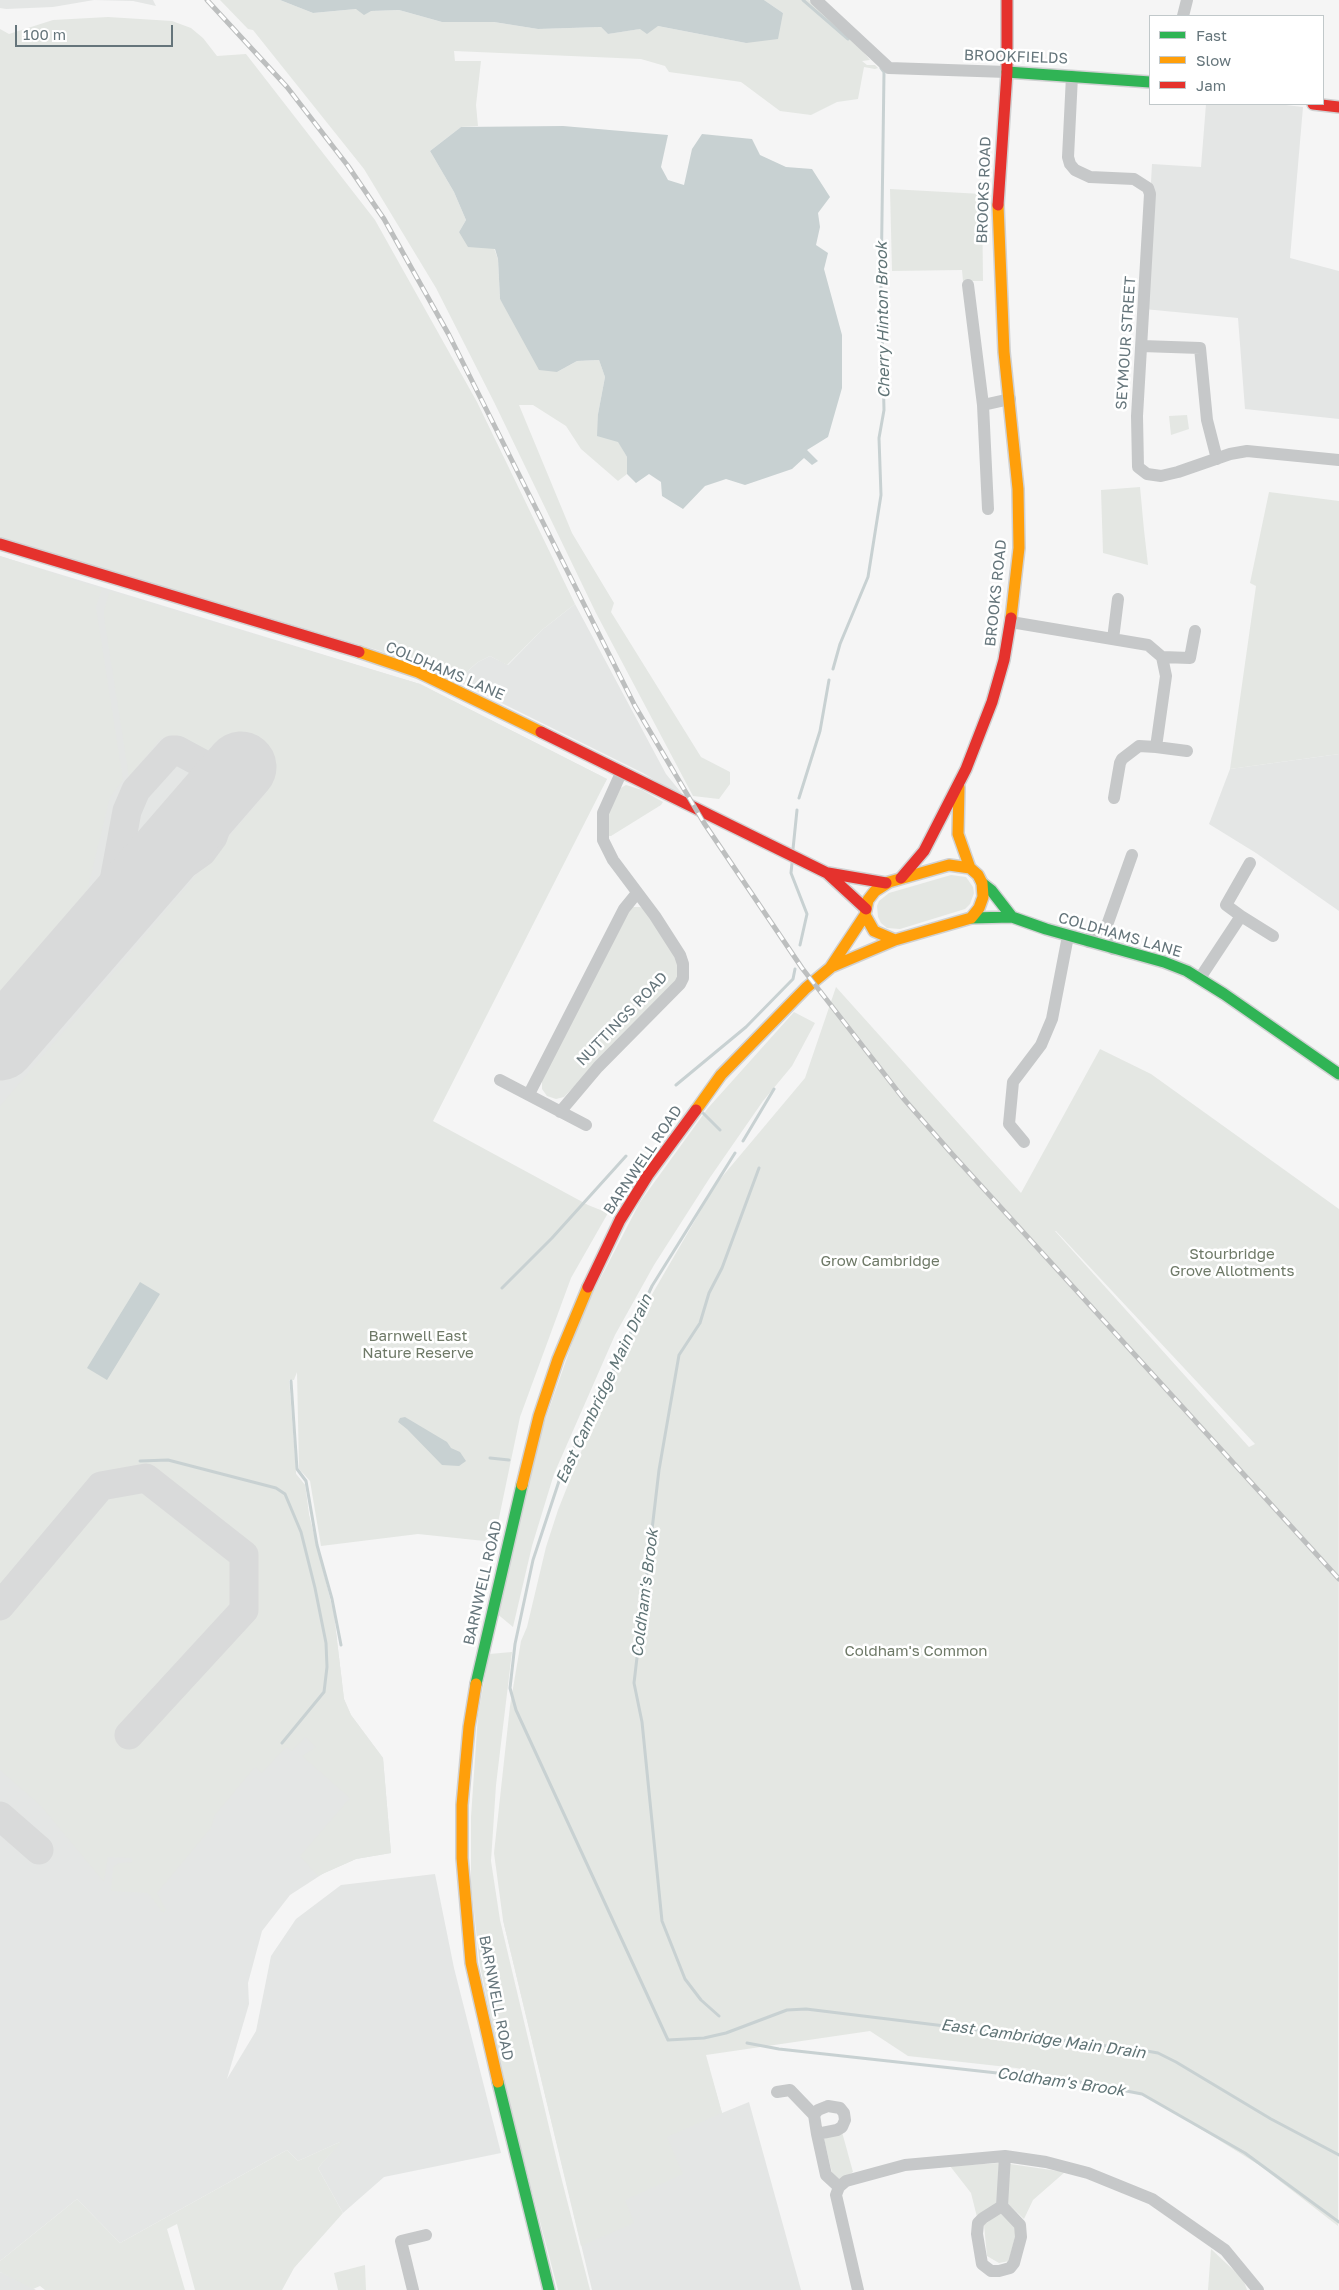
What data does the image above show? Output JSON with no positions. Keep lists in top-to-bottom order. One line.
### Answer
{"streets":{"main road":["BROOKFIELDS","BROOKS ROAD","COLDHAMS LANE","BARNWELL ROAD"],"street":["SEYMOUR STREET","NUTTINGS ROAD"]},"crossings":[["BROOKFIELDS","BROOKS ROAD"],["BROOKFIELDS","SEYMOUR STREET"],["COLDHAMS LANE","NUTTINGS ROAD"],["COLDHAMS LANE","BARNWELL ROAD"]],"water":["Cherry Hinton Brook","East Cambridge Main Drain","Coldham's Brook"],"parks":["Stourbridge Grove Allotments","Grow Cambridge","Barnwell East Nature Reserve","Coldham's Common"],"legend":["Fast","Slow","Jam"],"scale_bar":"100 m"}
